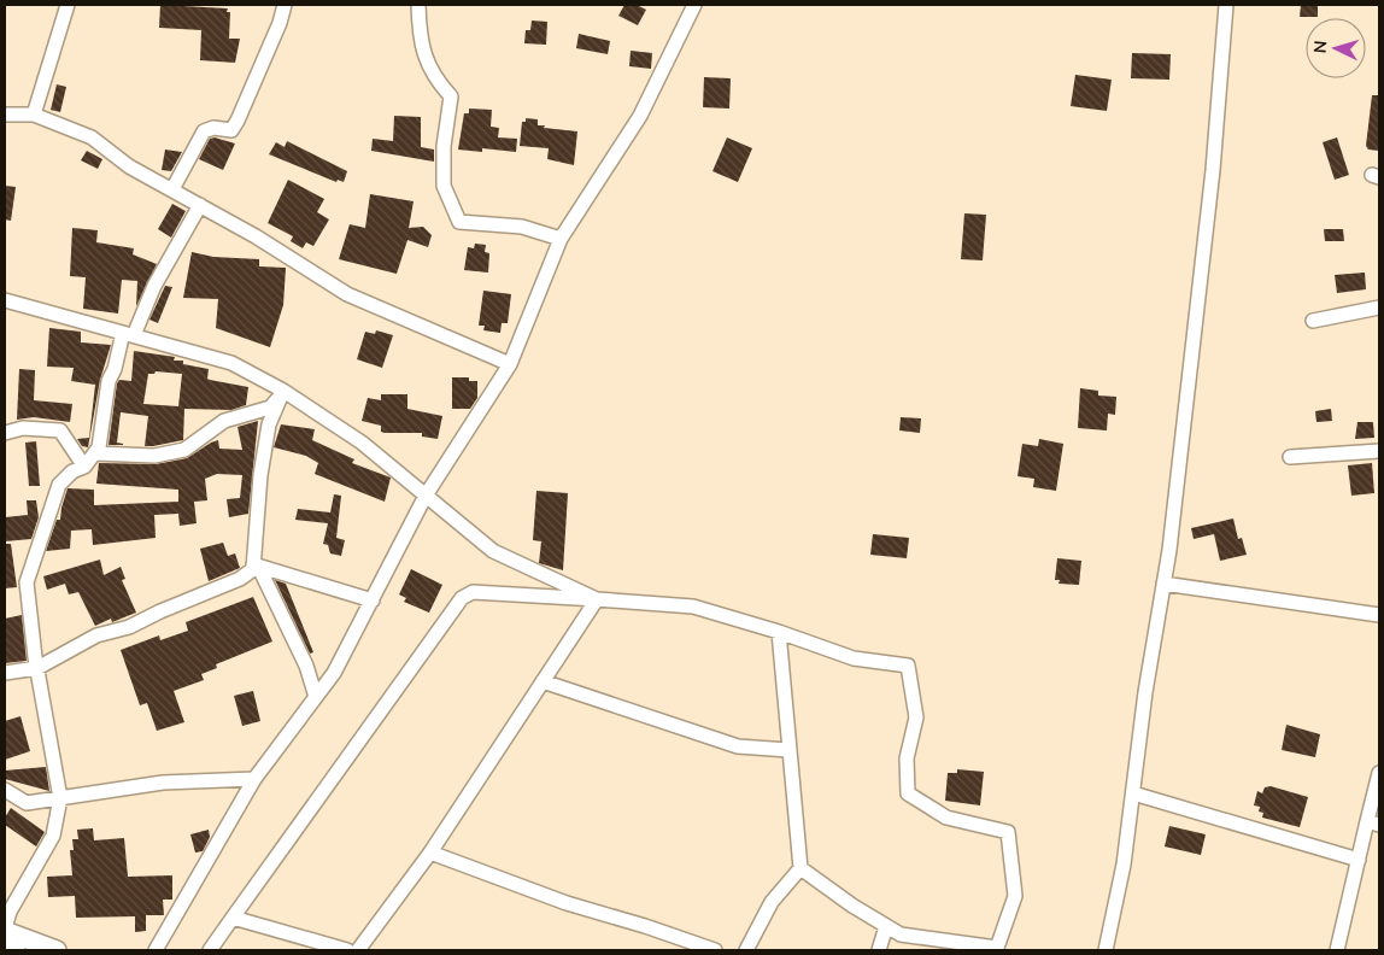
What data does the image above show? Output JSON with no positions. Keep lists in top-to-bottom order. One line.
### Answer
{"north":"left"}
